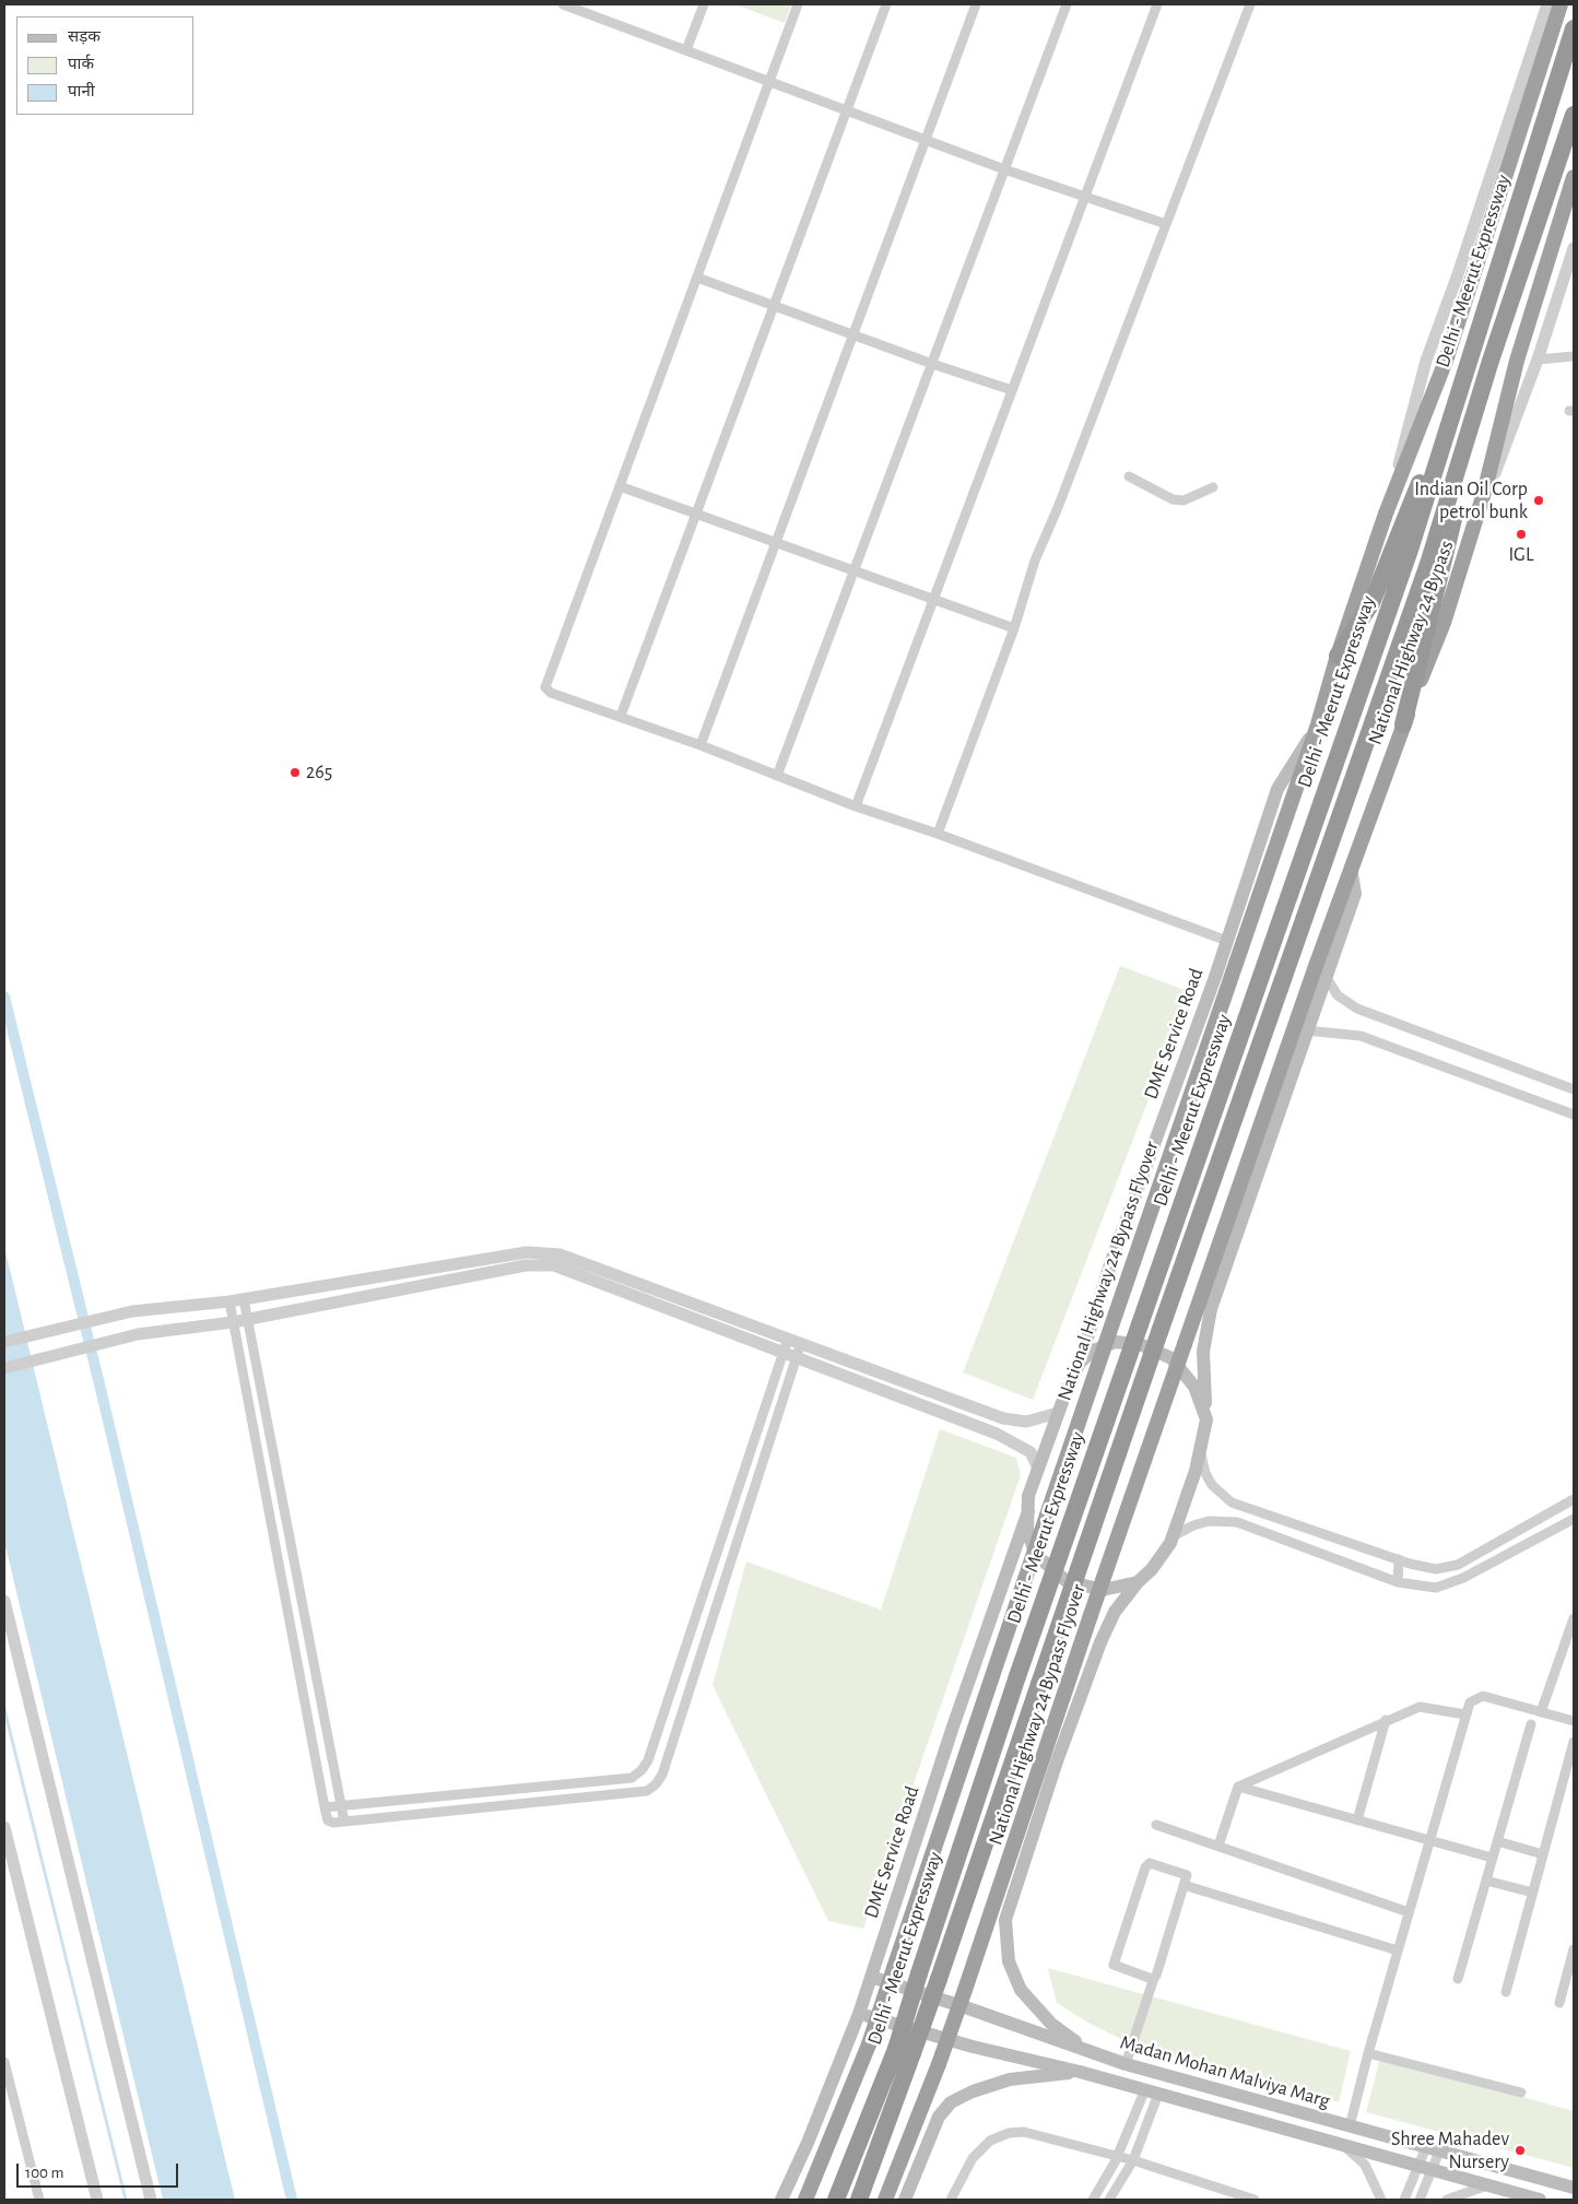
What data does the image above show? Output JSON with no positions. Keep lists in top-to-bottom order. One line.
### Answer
{"streets":{"highway":["Delhi - Meerut Expressway","National Highway 24 Bypass","National Highway 24 Bypass Flyover"],"main road":["DME Service Road","Madan Mohan Malviya Marg"]},"crossings":[["National Highway 24 Bypass","National Highway 24 Bypass Flyover"],["DME Service Road","National Highway 24 Bypass Flyover"],["DME Service Road","Madan Mohan Malviya Marg"]],"places":["Indian Oil Corp petrol bunk","IGL","265","Shree Mahadev Nursery"],"legend":["सड़क","पार्क","पानी"],"scale_bar":"100 m"}
